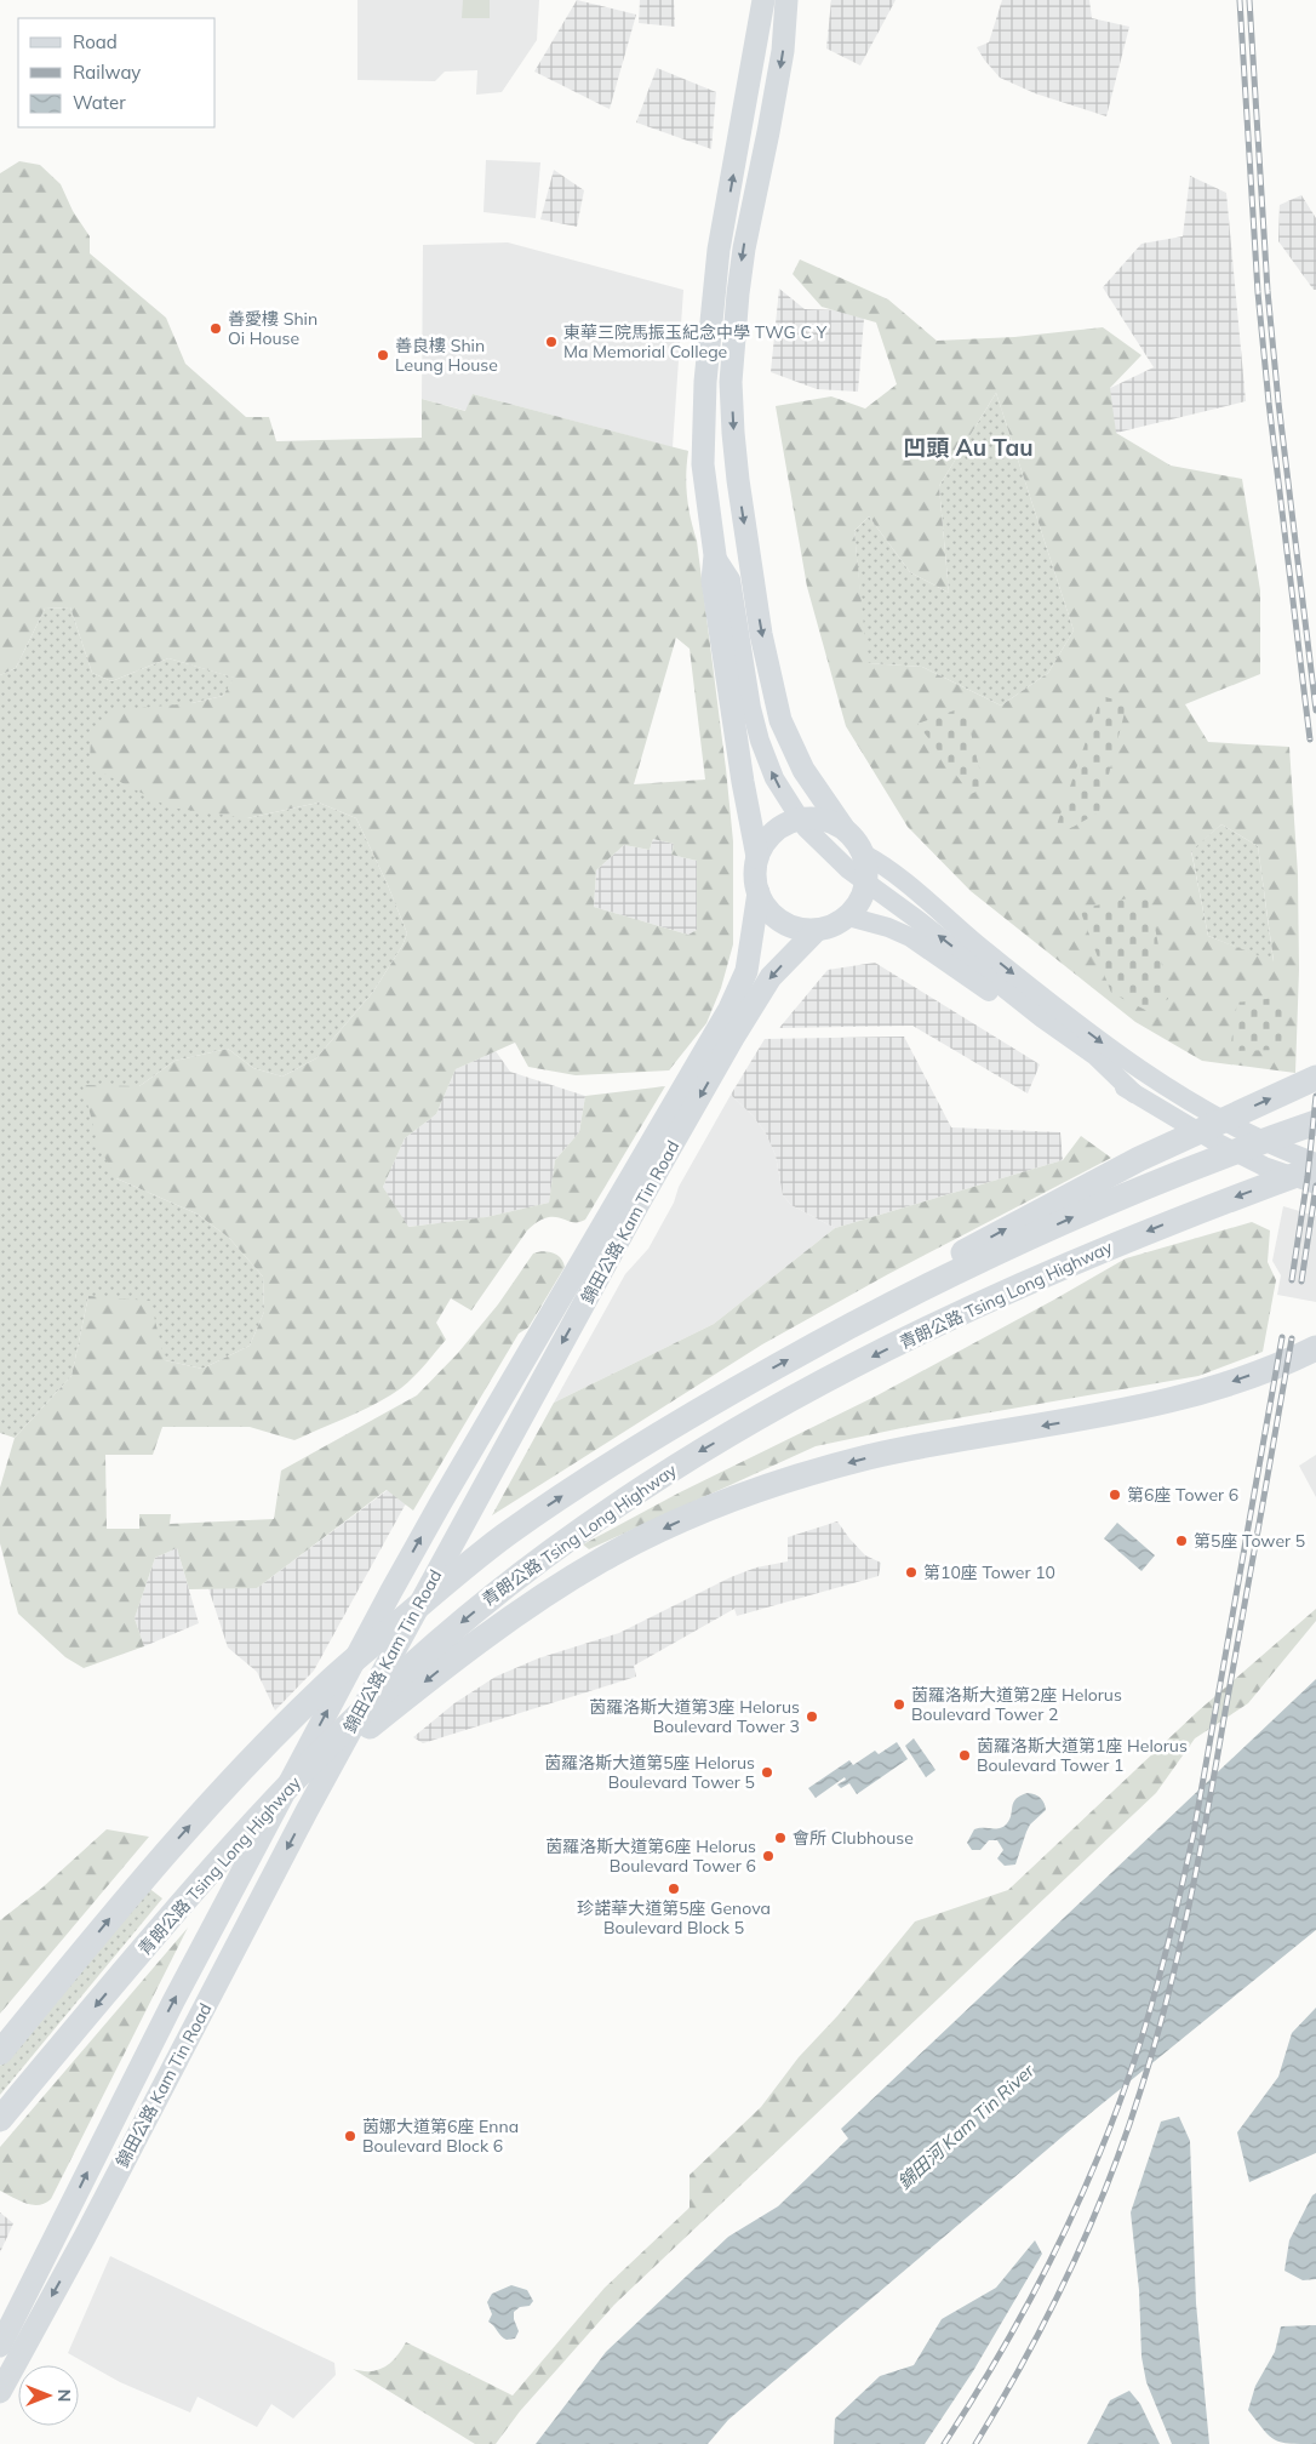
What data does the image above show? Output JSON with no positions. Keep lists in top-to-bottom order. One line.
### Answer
{"streets":{"highway":["青朗公路 Tsing Long Highway"],"main road":["錦田公路 Kam Tin Road"]},"districts":["凹頭 Au Tau"],"water":["錦田河 Kam Tin River"],"places":["善愛樓 Shin Oi House","東華三院馬振玉紀念中學 TWG C Y Ma Memorial College","善良樓 Shin Leung House","第6座 Tower 6","第5座 Tower 5","第10座 Tower 10","茵羅洛斯大道第2座 Helorus Boulevard Tower 2","茵羅洛斯大道第3座 Helorus Boulevard Tower 3","茵羅洛斯大道第1座 Helorus Boulevard Tower 1","茵羅洛斯大道第5座 Helorus Boulevard Tower 5","會所 Clubhouse","茵羅洛斯大道第6座 Helorus Boulevard Tower 6","珍諾華大道第5座 Genova Boulevard Block 5","茵娜大道第6座 Enna Boulevard Block 6"],"legend":["Road","Railway","Water"],"north":"right"}
